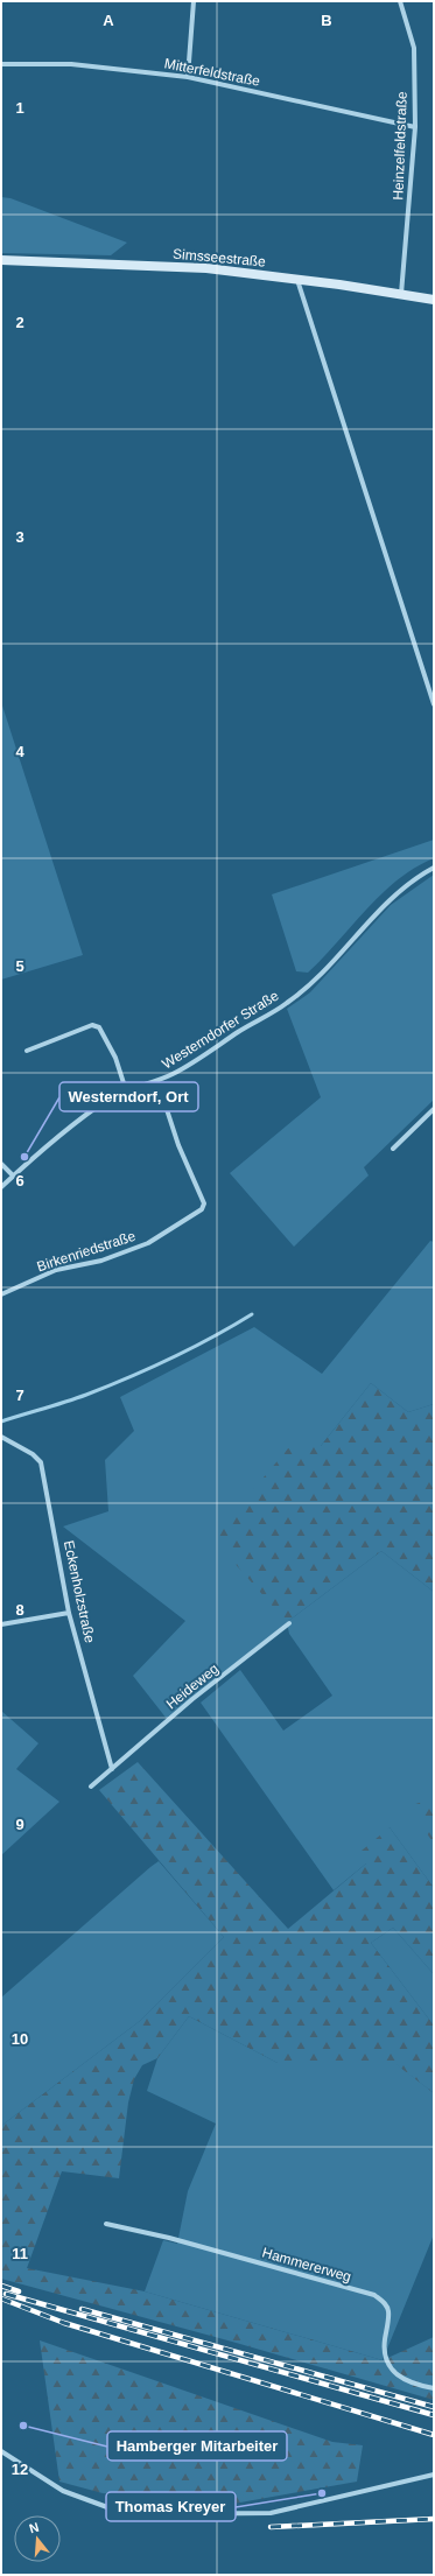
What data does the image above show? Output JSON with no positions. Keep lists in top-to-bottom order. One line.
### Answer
{"streets":{"main road":["Simsseestraße"],"street":["Mitterfeldstraße","Heinzelfeldstraße","Westerndorfer Straße","Birkenriedstraße","Eckenholzstraße","Heideweg","Hammererweg"]},"crossings":[["Mitterfeldstraße","Heinzelfeldstraße"],["Heinzelfeldstraße","Simsseestraße"],["Westerndorfer Straße","Birkenriedstraße"],["Eckenholzstraße","Heideweg"]],"places":["Westerndorf, Ort","Hamberger Mitarbeiter","Thomas Kreyer"],"north":"top","grid":{"columns":["A","B"],"rows":["1","2","3","4","5","6","7","8","9","10","11","12"]}}
